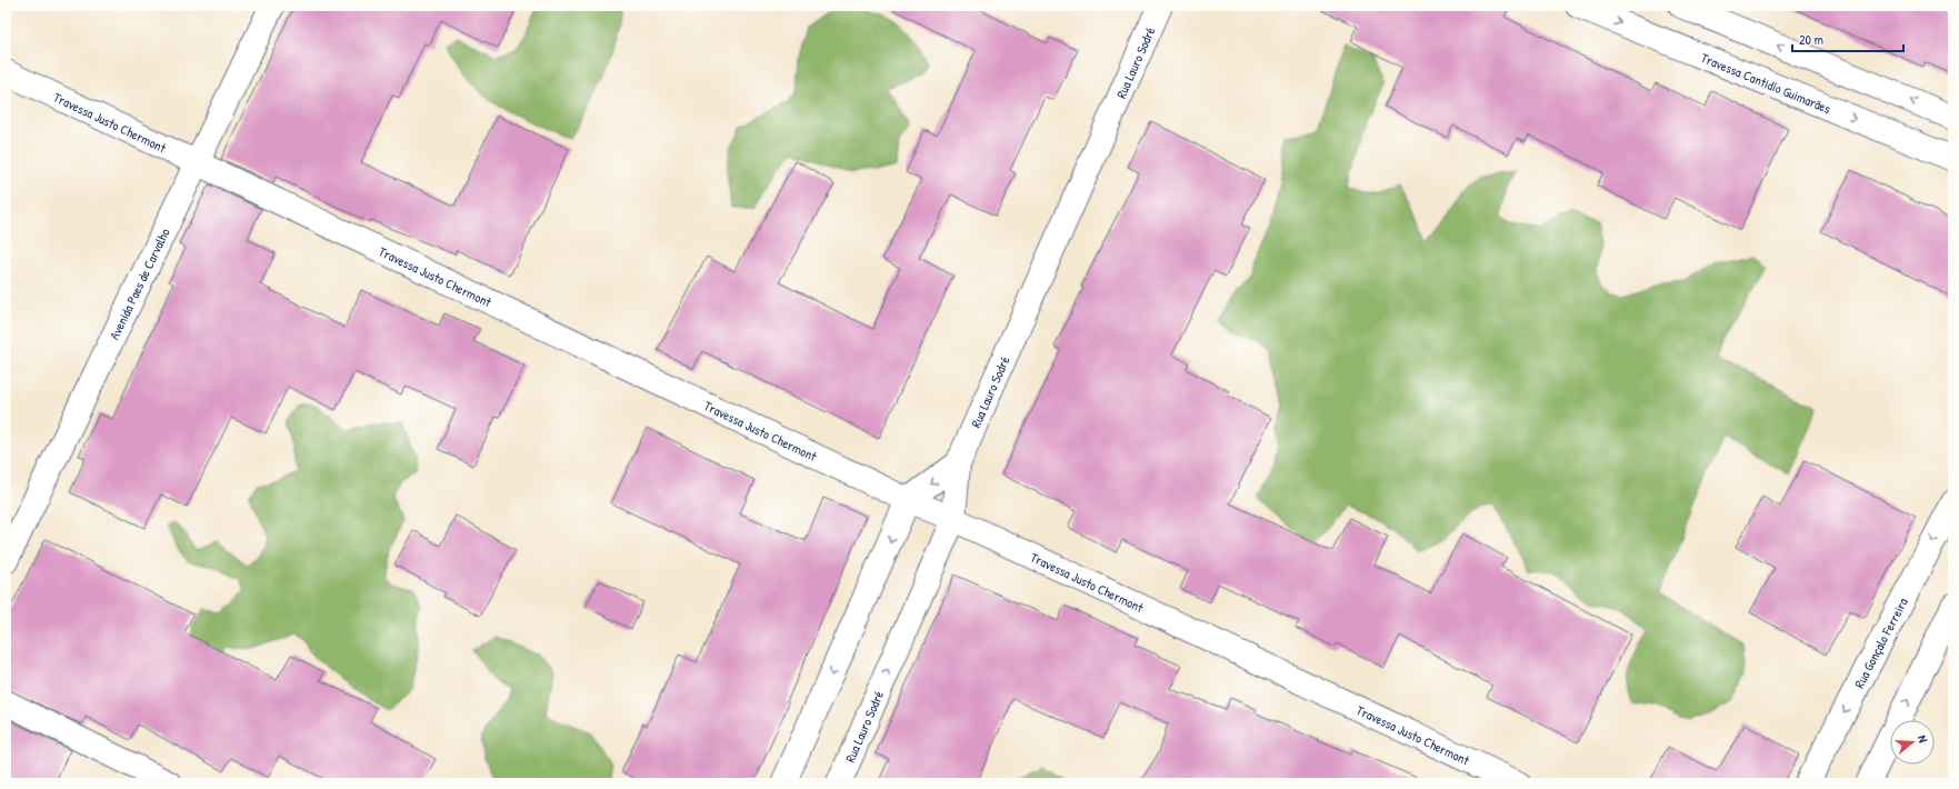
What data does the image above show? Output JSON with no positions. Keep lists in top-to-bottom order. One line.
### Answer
{"streets":{"street":["Rua Lauro Sodré","Travessa Cantidío Guimarães","Travessa Justo Chermont","Avenida Paes de Carvalho","Rua Gonçalo Ferreira"]},"crossings":[["Rua Lauro Sodré","Travessa Justo Chermont"],["Travessa Justo Chermont","Avenida Paes de Carvalho"]],"scale_bar":"20 m","north":"right"}
